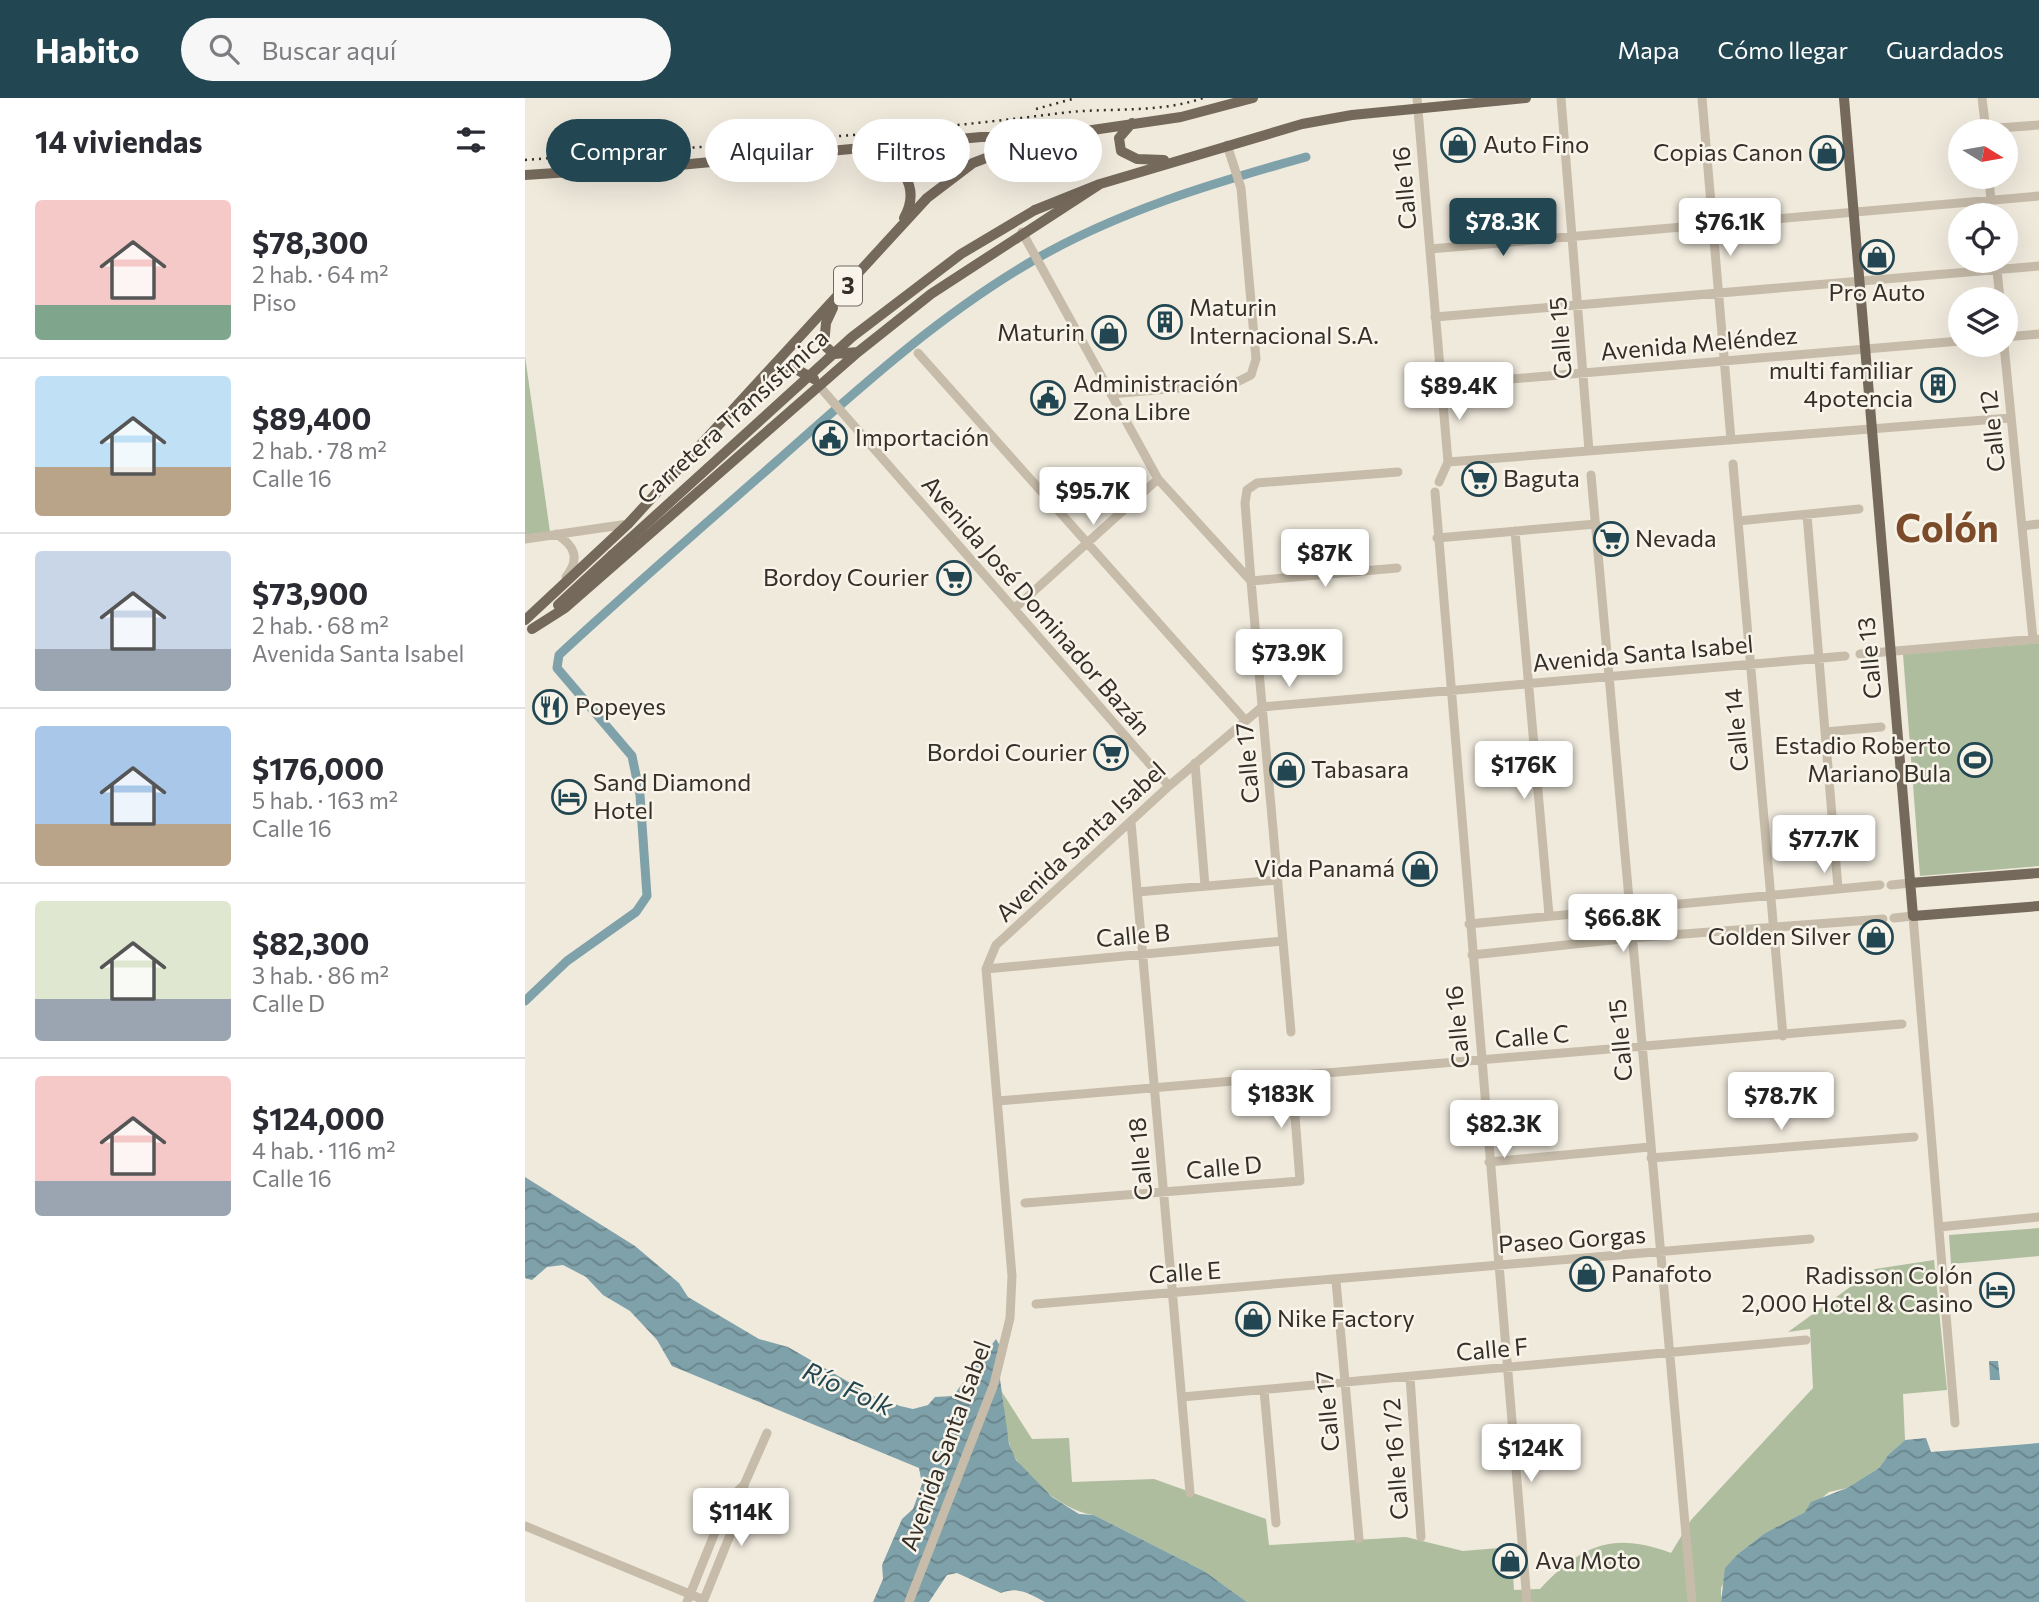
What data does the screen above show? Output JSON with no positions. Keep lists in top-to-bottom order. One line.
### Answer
{"streets":{"main road":["3","Carretera Transístmica","Calle 13"],"street":["Calle 16","Calle 15","Avenida Meléndez","Calle 12","Avenida José Dominador Bazán","Avenida Santa Isabel","Calle 14","Calle 17","Calle B","Calle C","Calle 18","Calle D","Paseo Gorgas","Calle E","Calle F","Calle 16 1/2"]},"crossings":[["Calle 16","3"],["Calle 16","Avenida Meléndez"],["Calle 16","Carretera Transístmica"],["Calle 16","Avenida Santa Isabel"],["Calle 16","Calle C"],["Calle 16","Paseo Gorgas"],["Calle 16","Calle F"],["3","Carretera Transístmica"],["Calle 15","Avenida Meléndez"],["Calle 15","Avenida Santa Isabel"],["Calle 15","Calle C"],["Calle 15","Paseo Gorgas"],["Calle 15","Calle F"],["Avenida Meléndez","Calle 13"],["Avenida José Dominador Bazán","Avenida Santa Isabel"],["Avenida Santa Isabel","Calle 14"],["Avenida Santa Isabel","Calle 17"],["Avenida Santa Isabel","Calle B"],["Avenida Santa Isabel","Calle C"],["Avenida Santa Isabel","Calle 18"],["Calle 14","Calle C"],["Calle 17","Calle B"],["Calle 17","Paseo Gorgas"],["Calle 17","Calle E"],["Calle 17","Calle F"],["Calle B","Calle 18"],["Calle C","Calle 18"],["Calle C","Calle D"],["Calle 18","Calle D"],["Calle 18","Calle E"],["Calle 18","Calle F"],["Paseo Gorgas","Calle E"],["Calle F","Calle 16 1/2"]],"districts":["Colón"],"water":["Río Folk"],"places":{"shop":["Auto Fino","Copias Canon","Pro Auto","Maturin","Tabasara","Vida Panamá","Golden Silver","Panafoto","Nike Factory","Ava Moto"],"building":["Maturin Internacional S.A.","multi familiar 4potencia"],"public building":["Administración Zona Libre","Importación"],"supermarket":["Baguta","Nevada","Bordoy Courier","Bordoi Courier"],"restaurant":["Popeyes"],"sports":["Estadio Roberto Mariano Bula"],"hotel":["Sand Diamond Hotel","Radisson Colón 2,000 Hotel & Casino"]},"north":"right","page":{"header":"Habito","search":"Buscar aquí","nav":["Mapa","Cómo llegar","Guardados"],"heading":"14 viviendas","chip":["Comprar","Alquilar","Filtros","Nuevo"],"list":[{"name":"$78,300","note":"2 hab. · 64 m² · Piso"},{"name":"$89,400","note":"2 hab. · 78 m² · Calle 16"},{"name":"$73,900","note":"2 hab. · 68 m² · Avenida Santa Isabel"},{"name":"$176,000","note":"5 hab. · 163 m² · Calle 16"},{"name":"$82,300","note":"3 hab. · 86 m² · Calle D"},{"name":"$124,000","note":"4 hab. · 116 m² · Calle 16"}],"price":["$78.3K","$76.1K","$89.4K","$95.7K","$87K","$73.9K","$176K","$77.7K","$66.8K","$183K","$78.7K","$82.3K","$124K","$114K"]}}
